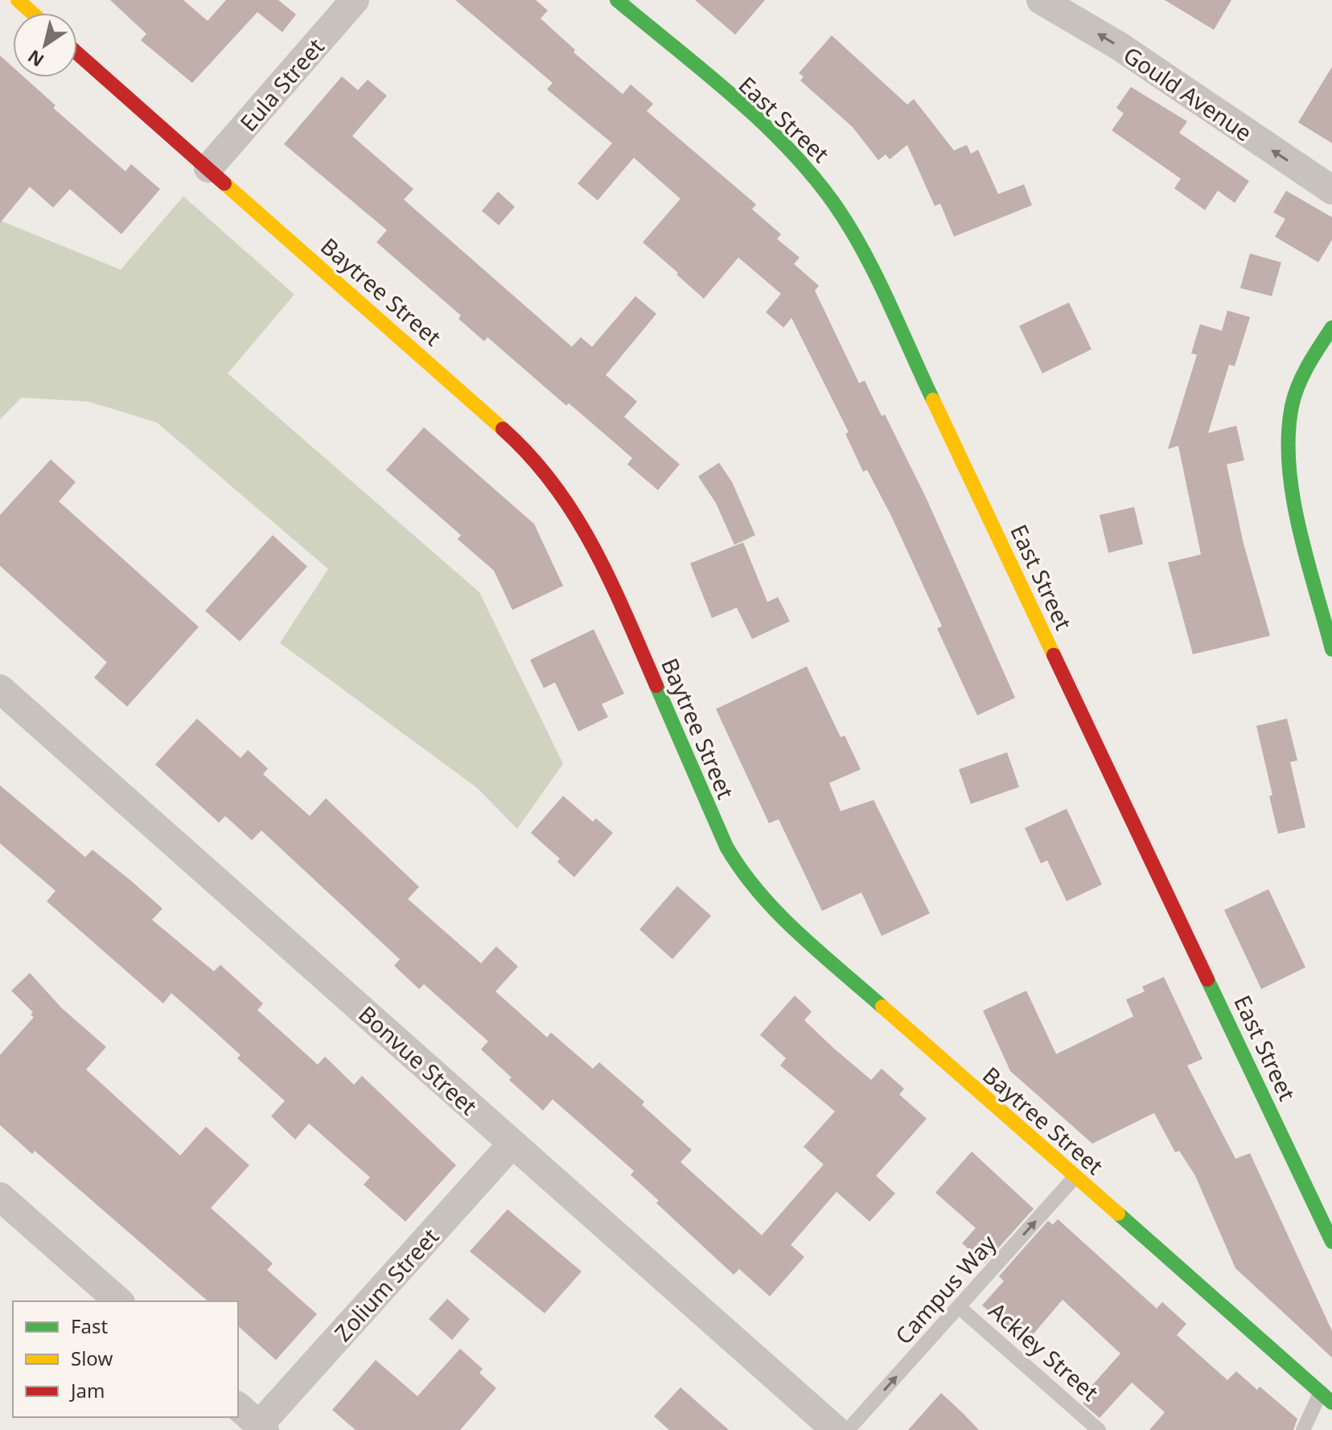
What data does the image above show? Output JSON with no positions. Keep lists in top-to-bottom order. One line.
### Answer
{"streets":{"street":["Eula Street","Gould Avenue","East Street","Baytree Street","Bonvue Street","Zolium Street"],"lane":["Campus Way","Ackley Street"]},"crossings":[["Eula Street","Baytree Street"],["Baytree Street","Campus Way"],["Bonvue Street","Zolium Street"],["Campus Way","Ackley Street"]],"one_way":["Gould Avenue","Campus Way"],"legend":["Fast","Slow","Jam"],"north":"bottom left"}
